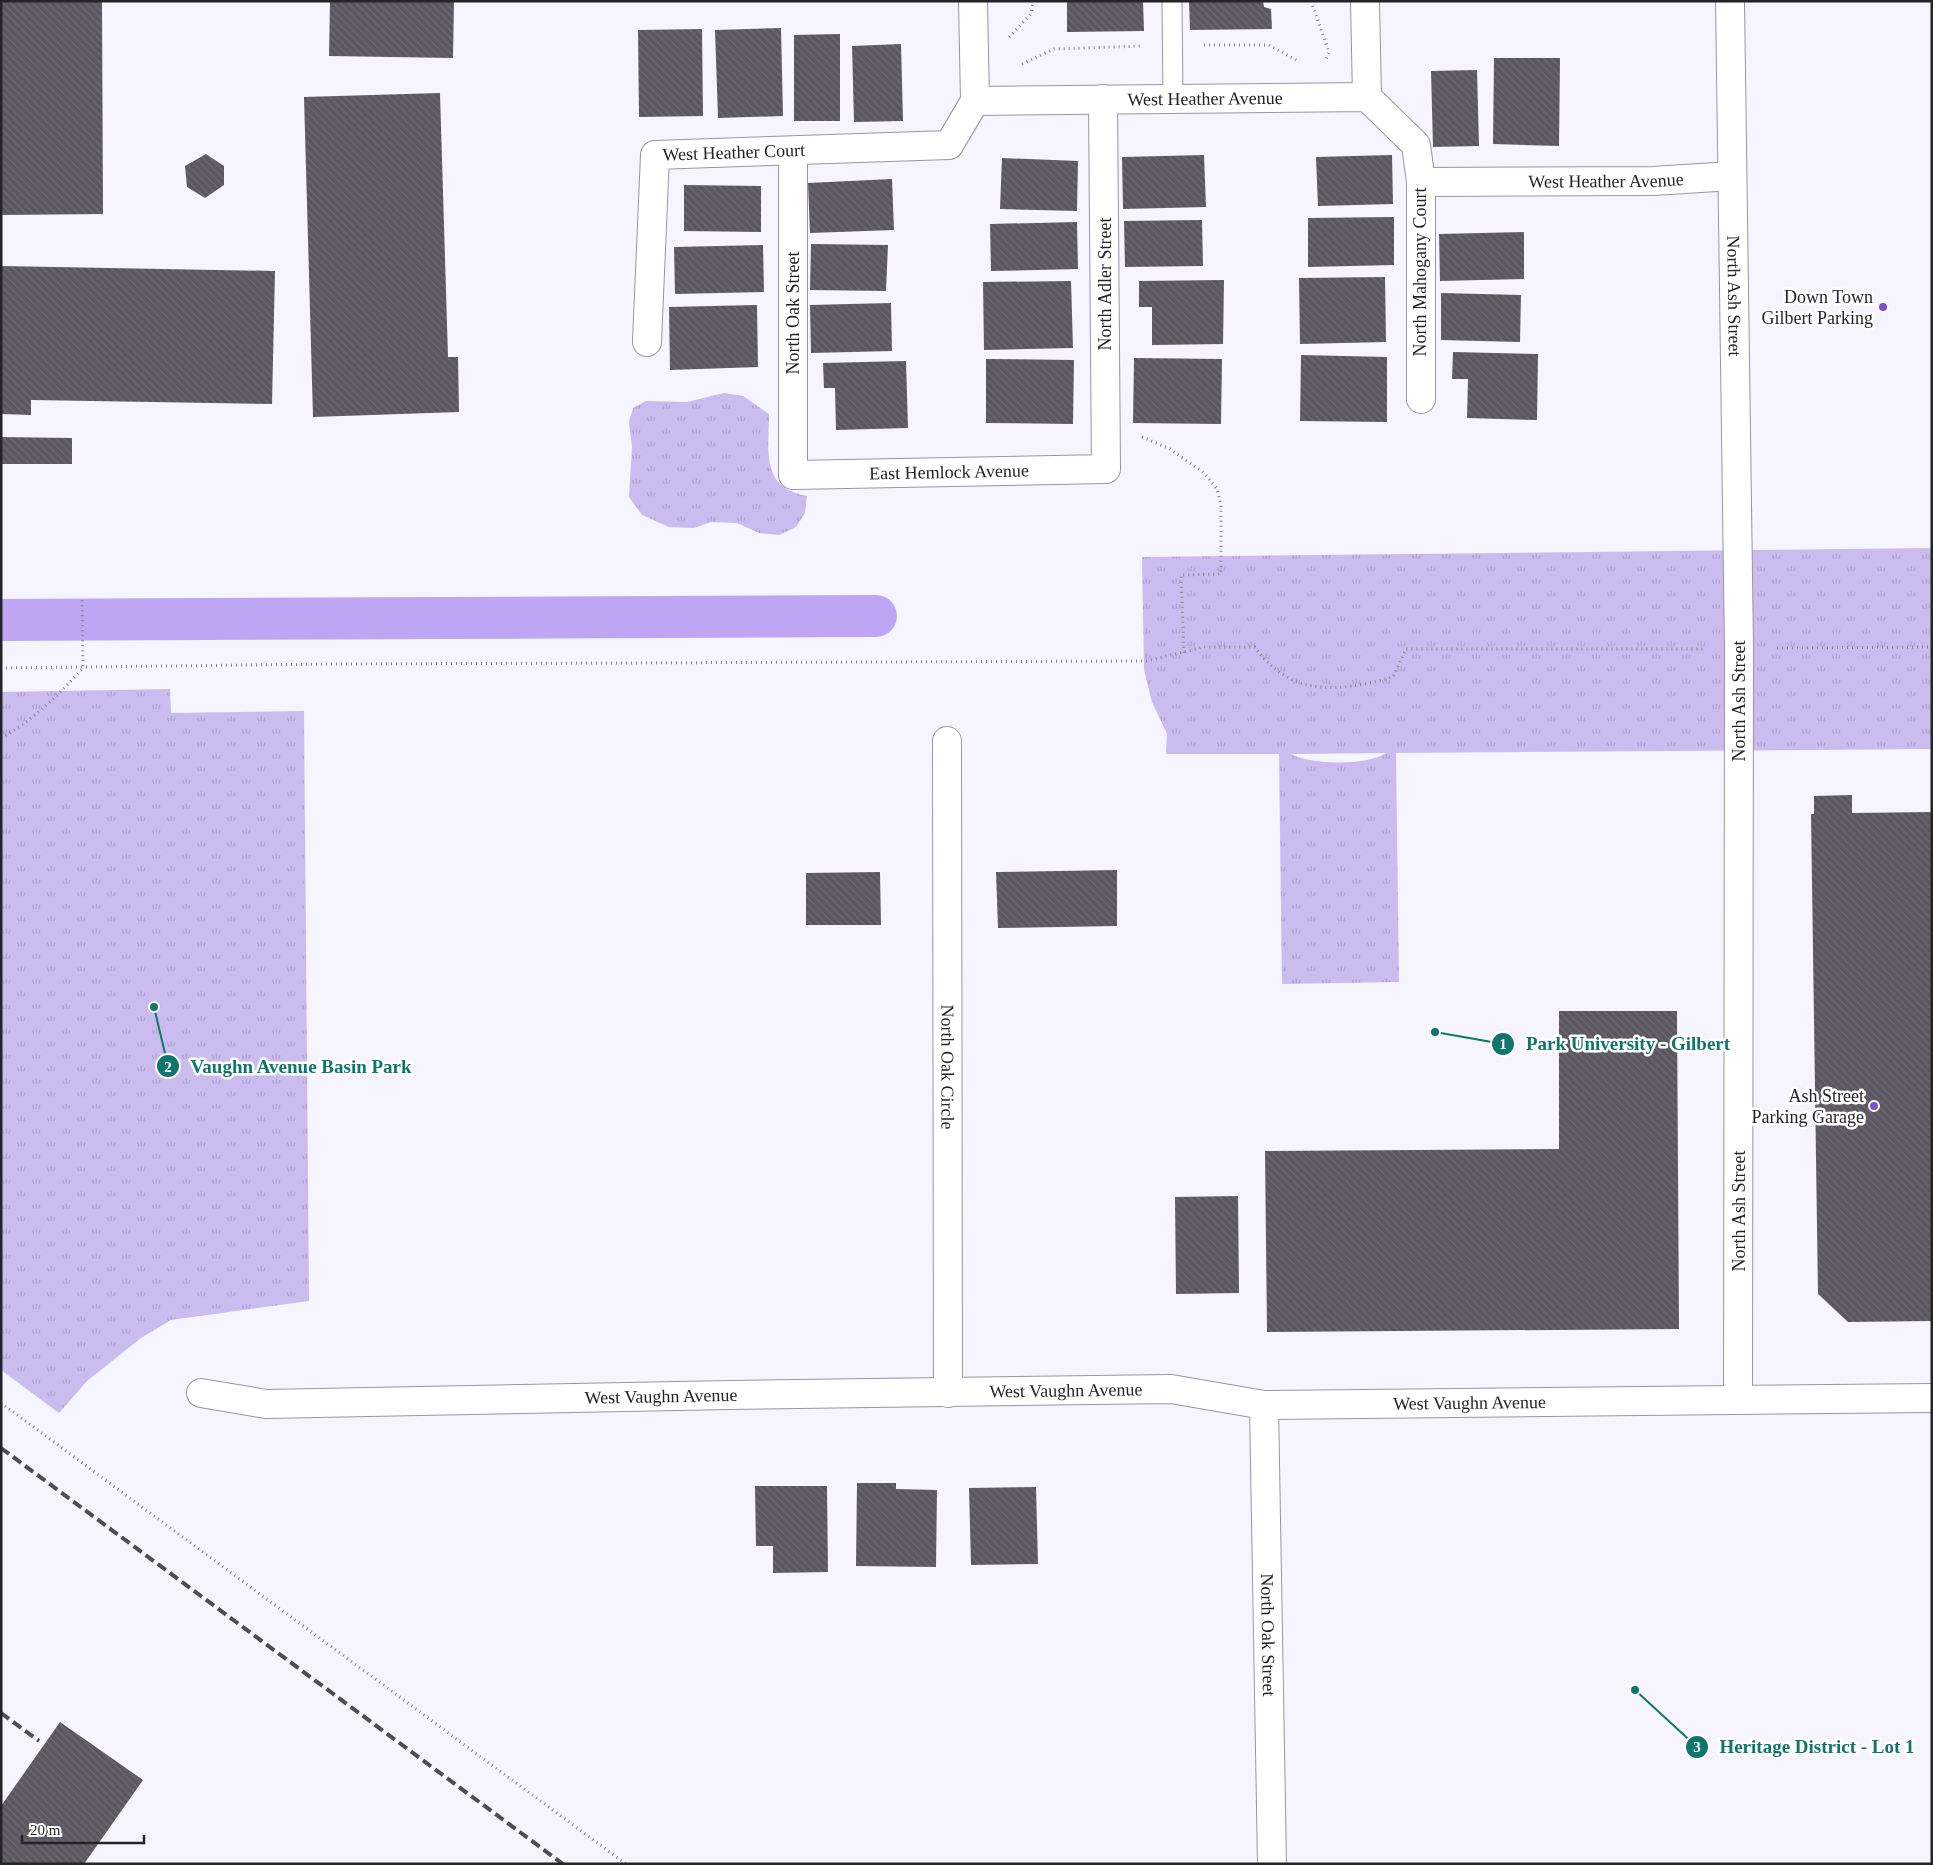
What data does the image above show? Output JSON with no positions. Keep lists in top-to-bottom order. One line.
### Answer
{"streets":{"street":["West Heather Avenue","West Heather Court","North Mahogany Court","North Adler Street","North Ash Street","North Oak Street","East Hemlock Avenue","North Oak Circle","West Vaughn Avenue"]},"crossings":[["West Heather Avenue","West Heather Court"],["West Heather Avenue","North Mahogany Court"],["West Heather Avenue","North Adler Street"],["West Heather Avenue","North Ash Street"],["West Heather Court","North Oak Street"],["North Adler Street","East Hemlock Avenue"],["North Ash Street","West Vaughn Avenue"],["North Oak Street","East Hemlock Avenue"],["North Oak Street","West Vaughn Avenue"],["North Oak Circle","West Vaughn Avenue"]],"places":["Down Town Gilbert Parking","Vaughn Avenue Basin Park","Park University - Gilbert","Ash Street Parking Garage","Heritage District - Lot 1"],"scale_bar":"20 m"}
